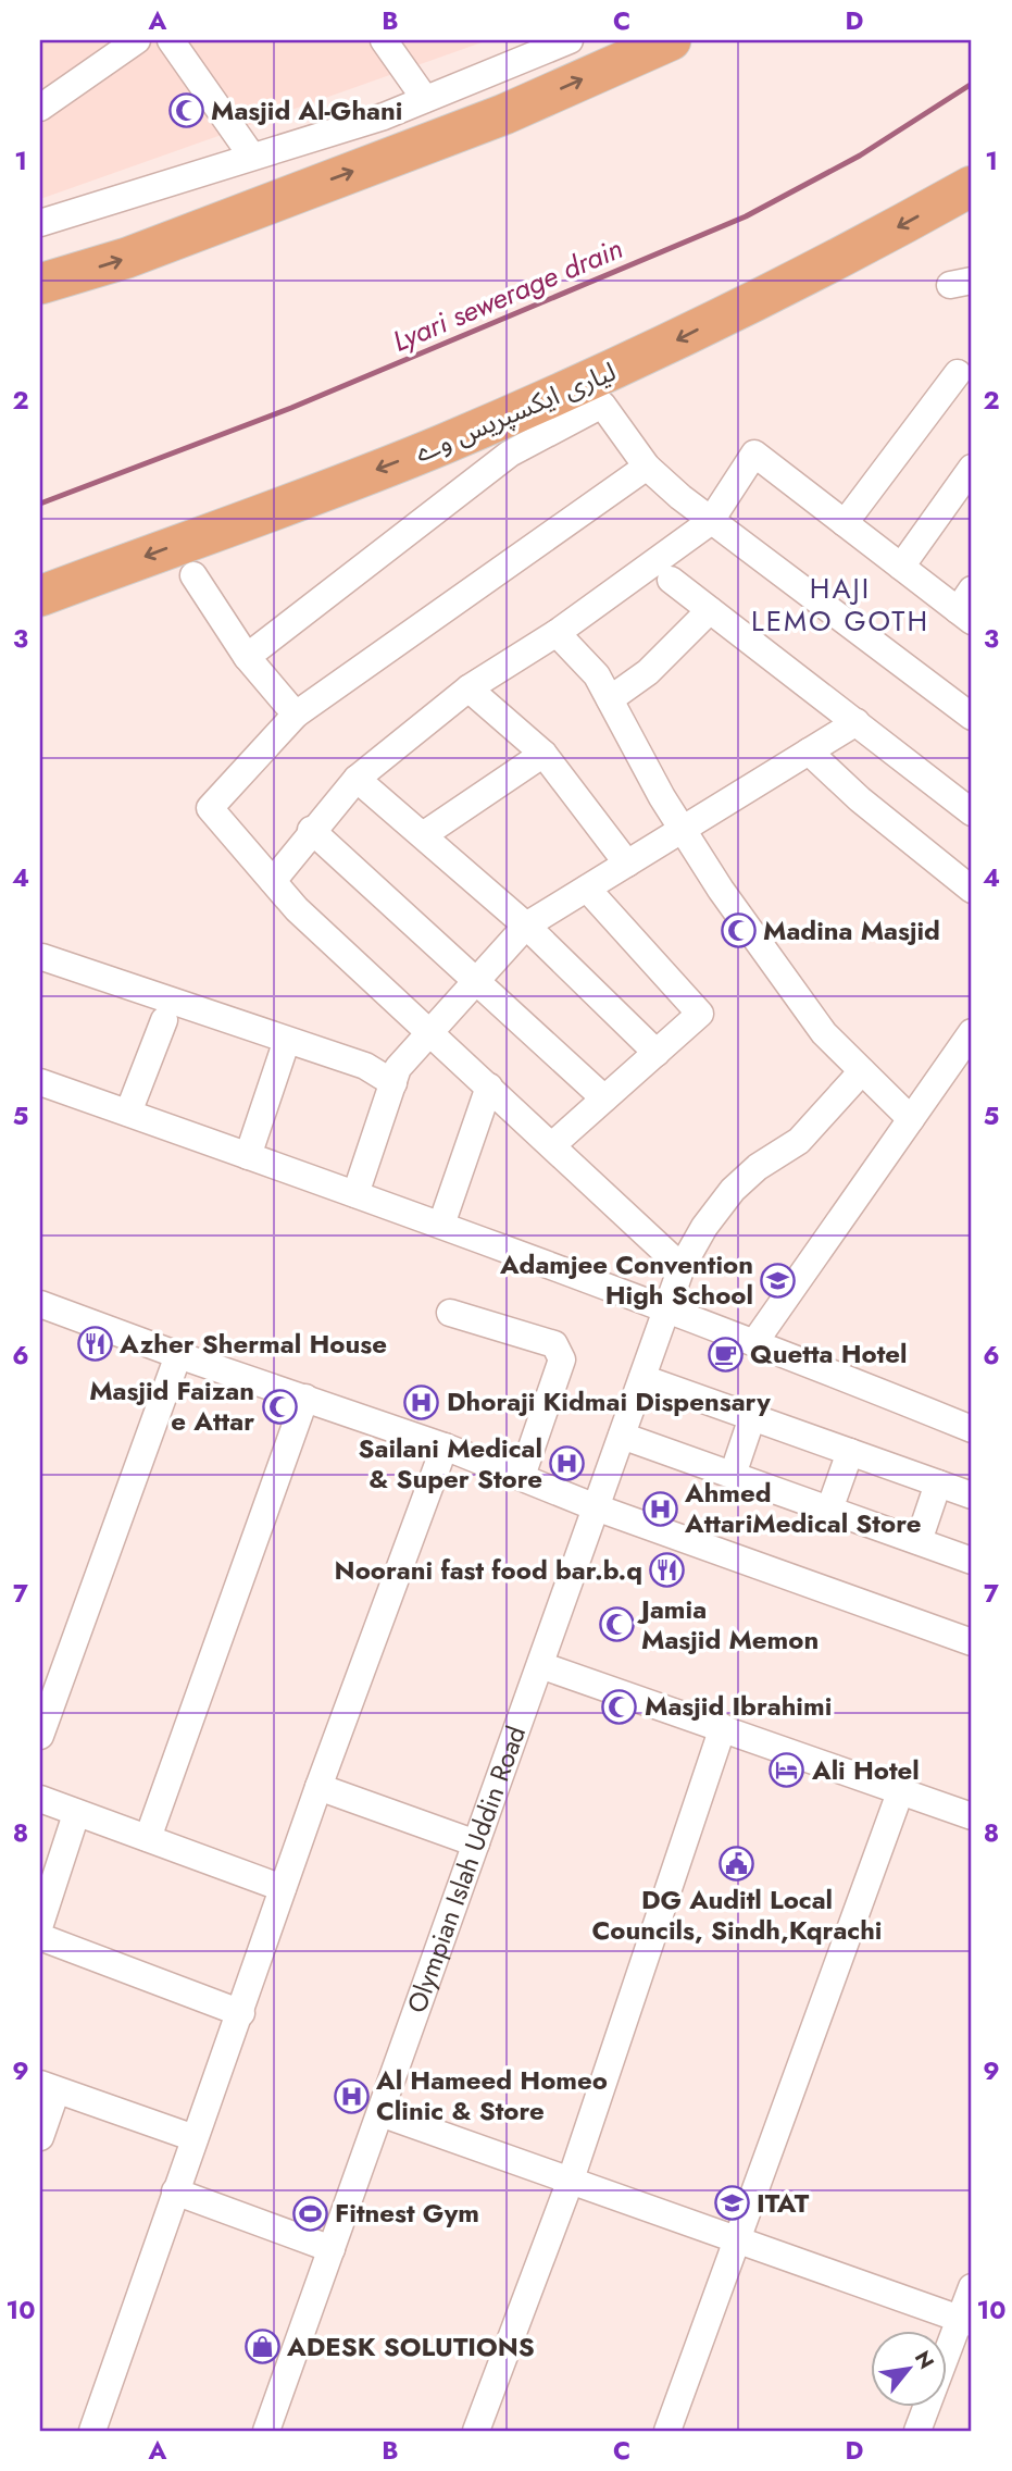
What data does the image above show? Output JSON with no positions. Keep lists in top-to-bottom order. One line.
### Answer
{"streets":{"highway":["لیاری ایکسپریس وے"],"street":["Olympian Islah Uddin Road"]},"districts":["HAJI LEMO GOTH"],"water":["Lyari sewerage drain"],"places":{"mosque":["Masjid Al-Ghani","Madina Masjid","Masjid Faizan e Attar","Jamia Masjid Memon","Masjid Ibrahimi"],"school or university":["Adamjee Convention High School","ITAT"],"restaurant":["Azher Shermal House","Noorani fast food bar.b.q"],"cafe":["Quetta Hotel"],"hospital":["Dhoraji Kidmai Dispensary","Sailani Medical & Super Store","Ahmed AttariMedical Store","Al Hameed Homeo Clinic & Store"],"hotel":["Ali Hotel"],"public building":["DG Auditl Local Councils, Sindh,Kqrachi"],"sports":["Fitnest Gym"],"shop":["ADESK SOLUTIONS"]},"north":"top right","grid":{"columns":["A","B","C","D"],"rows":["1","2","3","4","5","6","7","8","9","10"]}}
